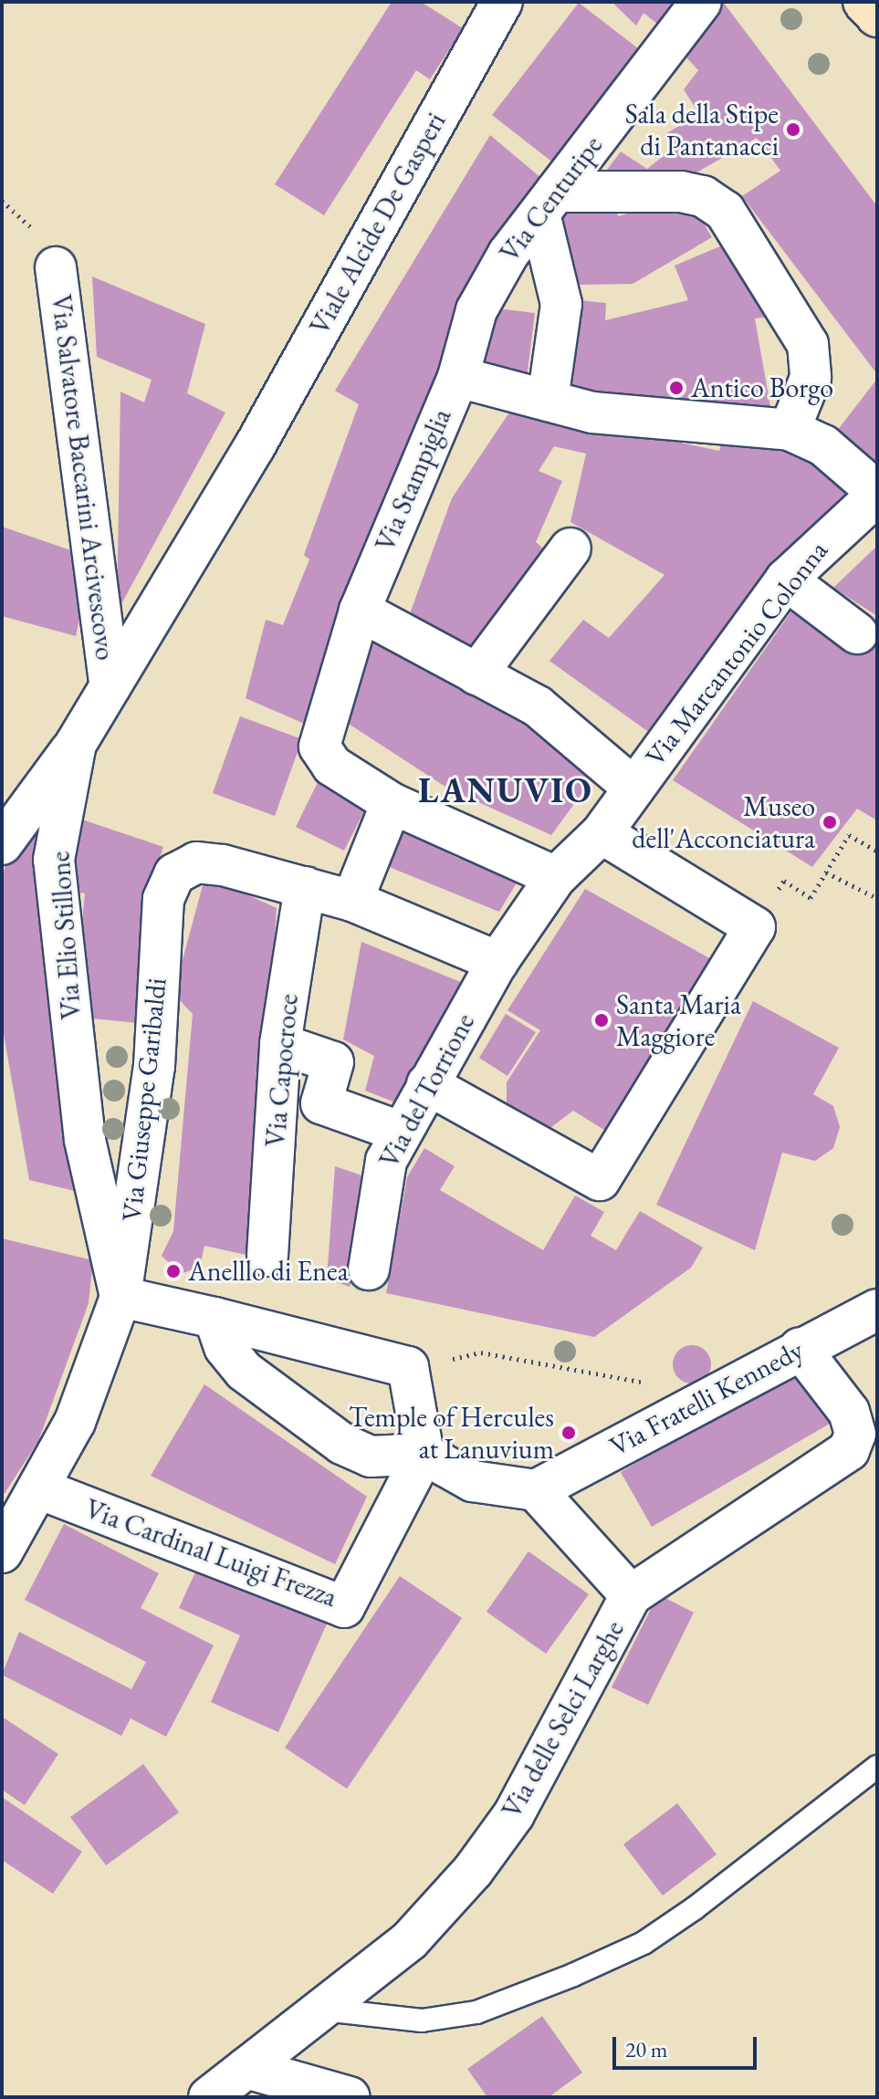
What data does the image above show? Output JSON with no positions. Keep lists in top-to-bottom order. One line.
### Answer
{"streets":{"street":["Via Centuripe","Viale Alcide De Gasperi","Via Salvatore Baccarini Arcivescovo","Via Stampiglia","Via Marcantonio Colonna","Via Elio Stillone","Via Capocroce","Via del Torrione","Via Giuseppe Garibaldi","Via Fratelli Kennedy","Via Cardinal Luigi Frezza","Via delle Selci Larghe"]},"crossings":[["Via Centuripe","Via Stampiglia"],["Viale Alcide De Gasperi","Via Elio Stillone"],["Via Salvatore Baccarini Arcivescovo","Via Elio Stillone"],["Via Stampiglia","Via Marcantonio Colonna"],["Via Stampiglia","Via del Torrione"],["Via Marcantonio Colonna","Via del Torrione"],["Via Elio Stillone","Via Giuseppe Garibaldi"],["Via Capocroce","Via Giuseppe Garibaldi"],["Via Giuseppe Garibaldi","Via Cardinal Luigi Frezza"],["Via Fratelli Kennedy","Via delle Selci Larghe"]],"districts":["LANUVIO"],"places":["Sala della Stipe di Pantanacci","Antico Borgo","Museo dell'Acconciatura","Santa Maria Maggiore","Anelllo di Enea","Temple of Hercules at Lanuvium"],"scale_bar":"20 m"}
